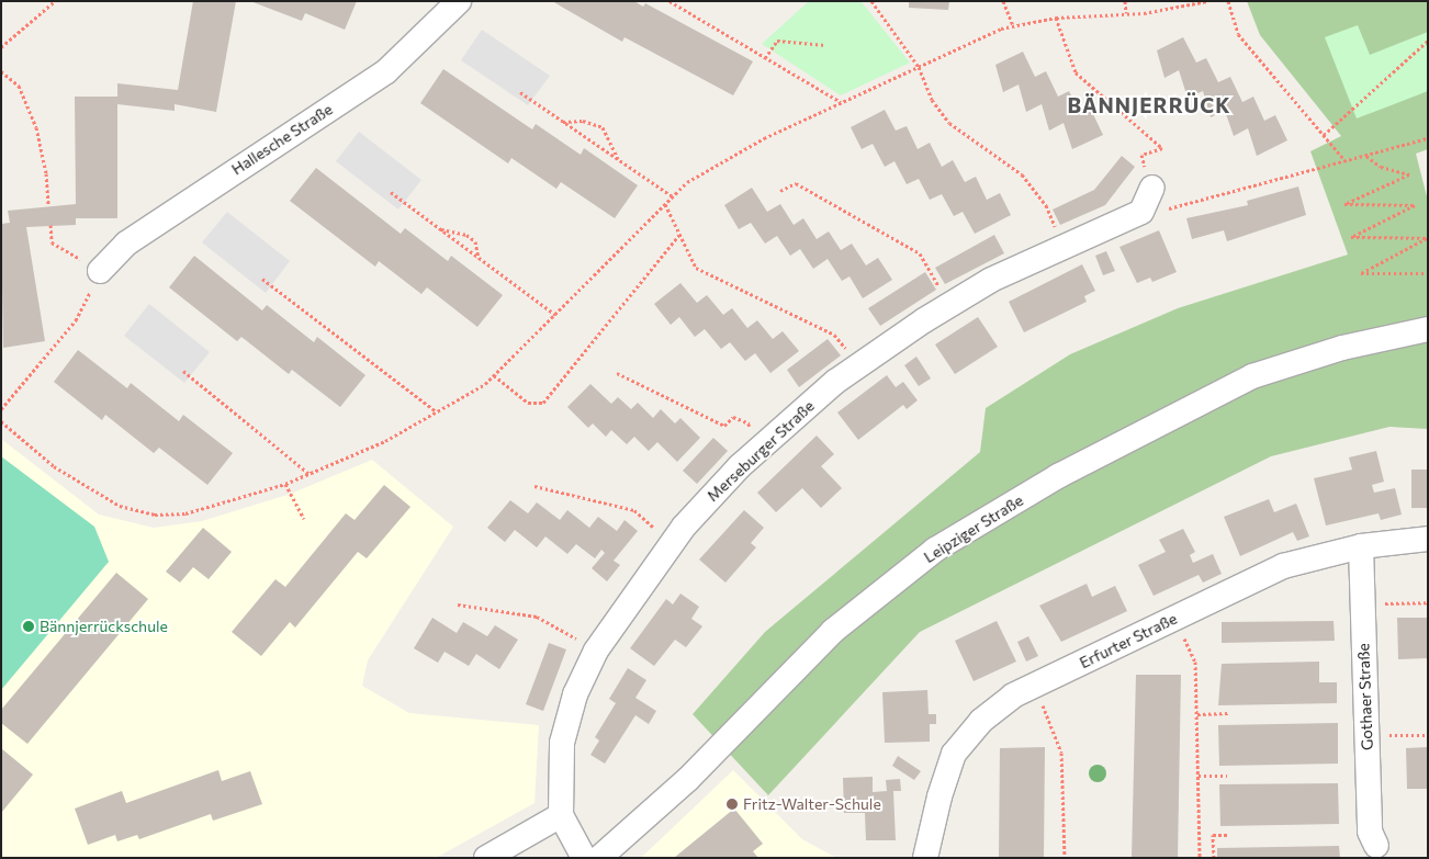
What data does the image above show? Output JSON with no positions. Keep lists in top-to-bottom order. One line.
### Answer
{"streets":{"street":["Hallesche Straße","Merseburger Straße","Leipziger Straße","Erfurter Straße","Gothaer Straße"]},"crossings":[["Erfurter Straße","Gothaer Straße"]],"districts":["BÄNNJERRÜCK"],"places":["Bännjerrückschule","Fritz-Walter-Schule"]}
